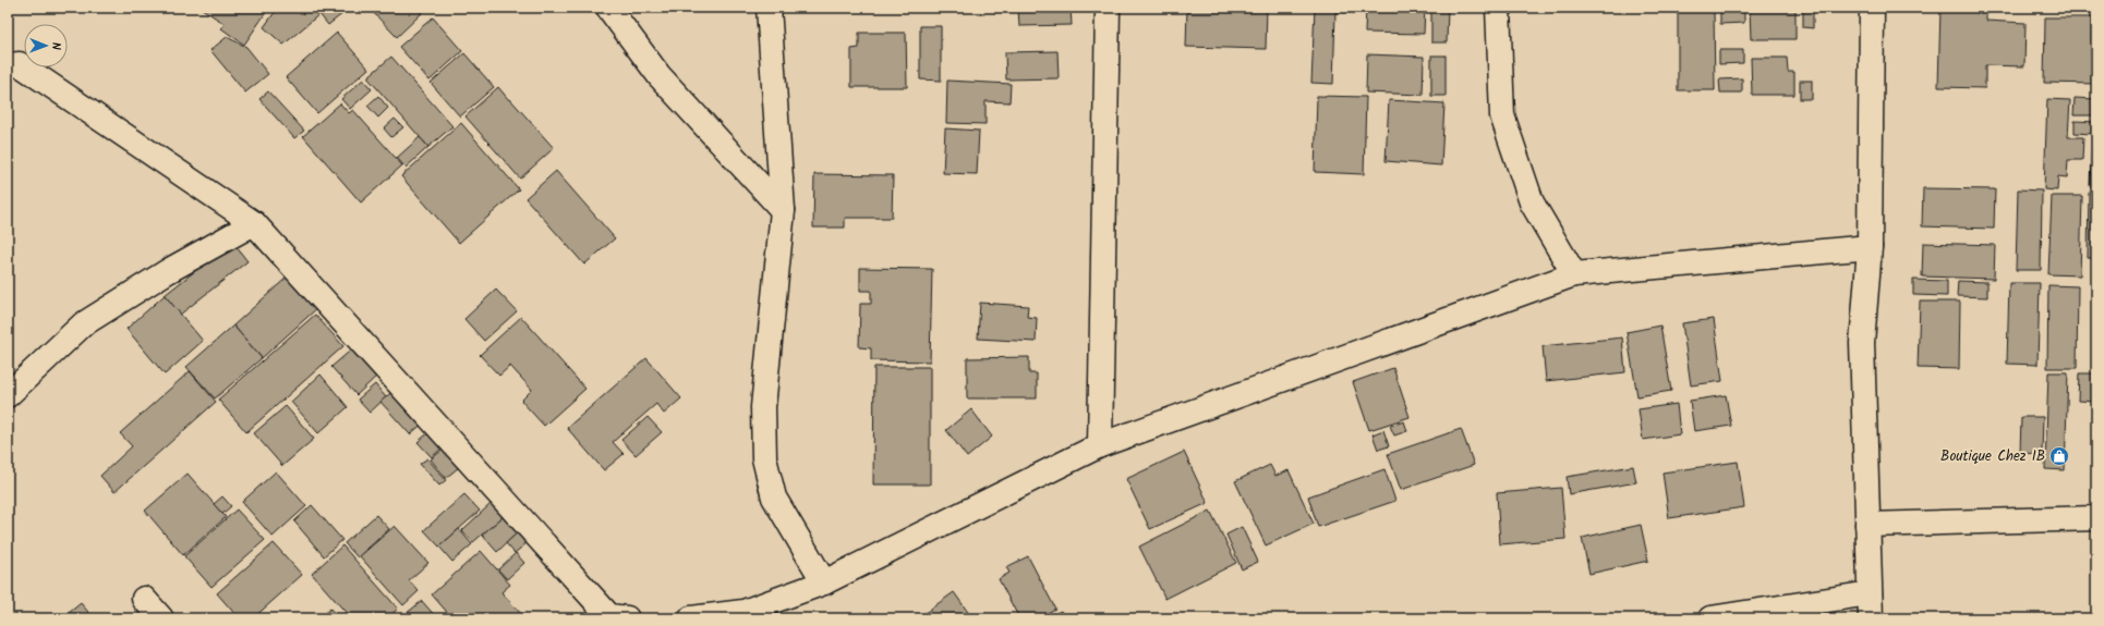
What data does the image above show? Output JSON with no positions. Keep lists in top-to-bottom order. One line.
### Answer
{"places":{"shop":["Boutique Chez IB"]},"north":"right"}
